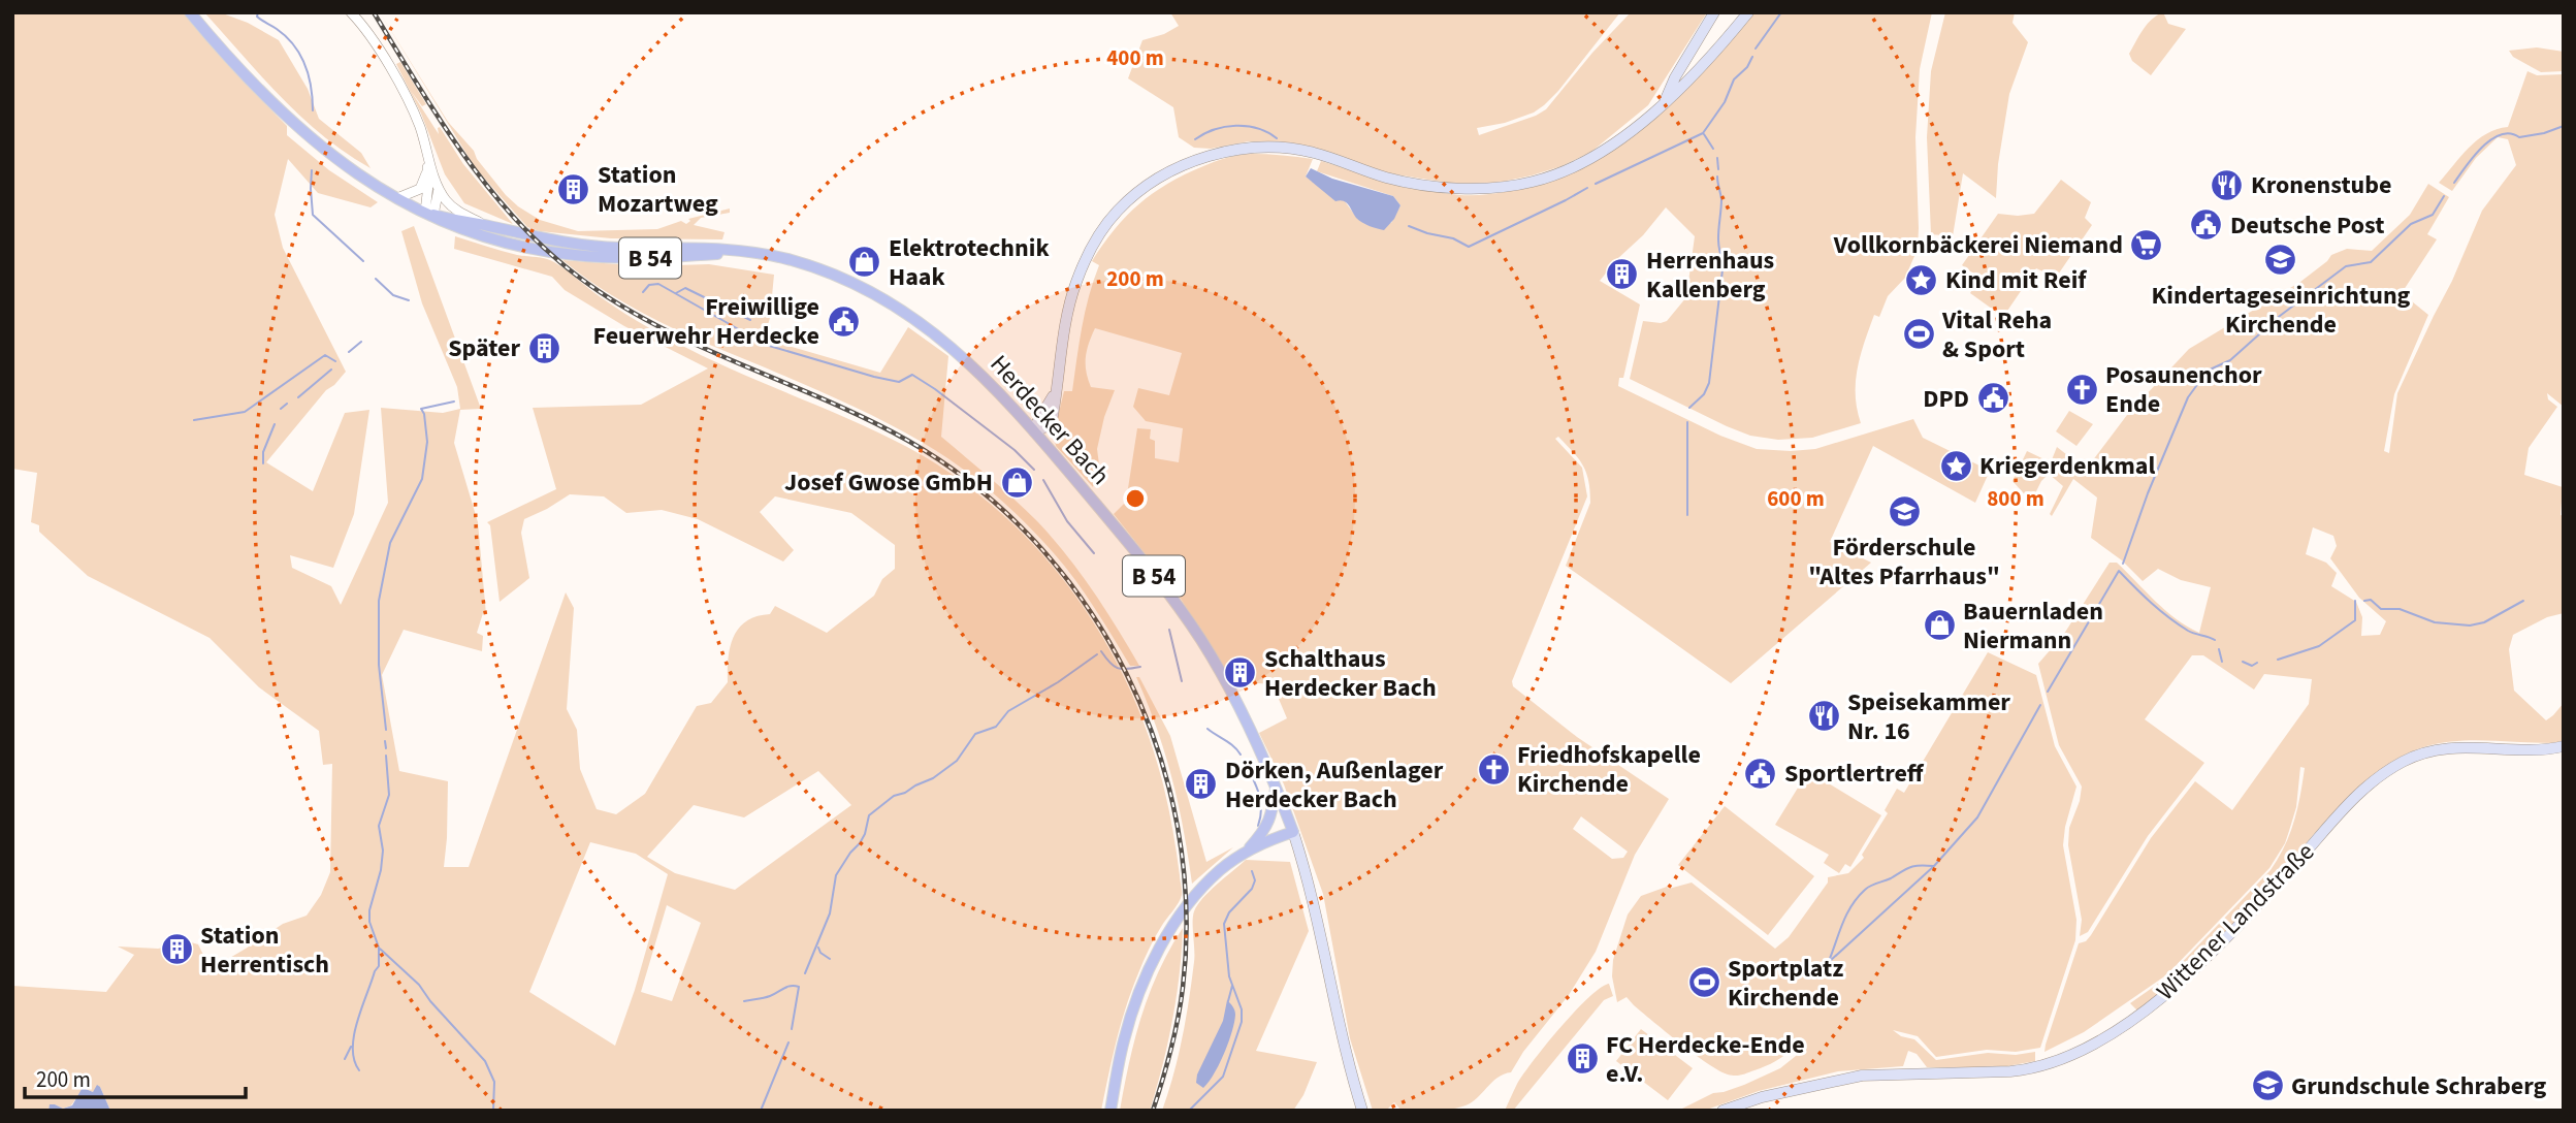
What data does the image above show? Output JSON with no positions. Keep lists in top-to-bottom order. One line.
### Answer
{"streets":{"main road":["B 54","Herdecker Bach","Wittener Landstraße"]},"crossings":[["B 54","Herdecker Bach"]],"places":{"restaurant":["Kronenstube","Speisekammer Nr. 16"],"building":["Station Mozartweg","Herrenhaus Kallenberg","Später","Schalthaus Herdecker Bach","Dörken, Außenlager Herdecker Bach","Station Herrentisch","FC Herdecke-Ende e.V."],"public building":["Deutsche Post","Freiwillige Feuerwehr Herdecke","DPD","Sportlertreff"],"supermarket":["Vollkornbäckerei Niemand"],"school or university":["Kindertageseinrichtung Kirchende","Förderschule \"Altes Pfarrhaus\"","Grundschule Schraberg"],"shop":["Elektrotechnik Haak","Josef Gwose GmbH","Bauernladen Niermann"],"place":["Kind mit Reif","Kriegerdenkmal"],"sports":["Vital Reha & Sport","Sportplatz Kirchende"],"church":["Posaunenchor Ende","Friedhofskapelle Kirchende"]},"scale_bar":"200 m","rings":["400 m","200 m","600 m","800 m"]}
